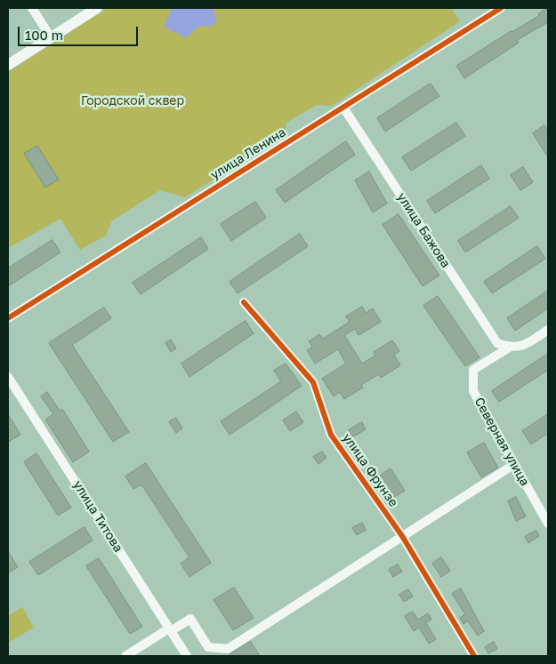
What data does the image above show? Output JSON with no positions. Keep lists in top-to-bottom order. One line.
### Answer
{"streets":{"street":["улица Ленина","улица Бажова","Северная улица","улица Фрунзе","улица Титова"]},"crossings":[["улица Ленина","улица Бажова"],["улица Бажова","Северная улица"]],"parks":["Городской сквер"],"scale_bar":"100 m"}
